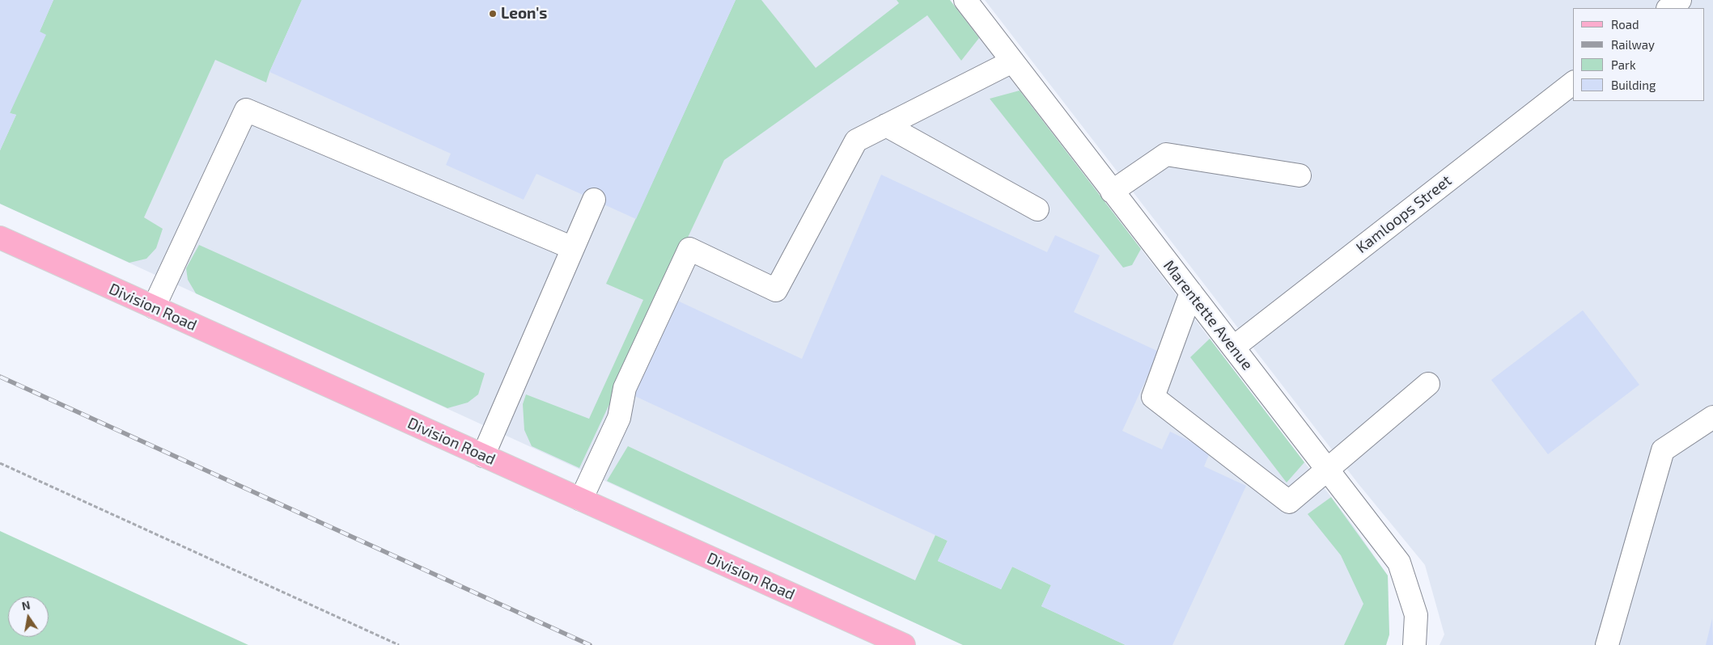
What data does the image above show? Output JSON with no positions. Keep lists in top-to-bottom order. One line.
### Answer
{"streets":{"main road":["Division Road"],"street":["Kamloops Street","Marentette Avenue"]},"crossings":[["Kamloops Street","Marentette Avenue"]],"places":["Leon's"],"legend":["Road","Railway","Park","Building"],"north":"top"}
